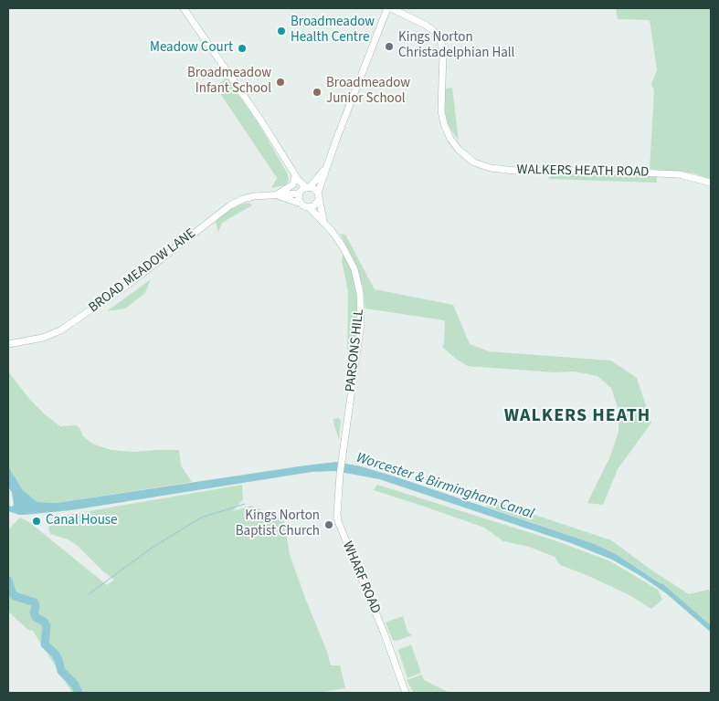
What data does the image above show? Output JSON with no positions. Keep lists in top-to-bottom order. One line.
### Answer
{"streets":{"street":["WALKERS HEATH ROAD","BROAD MEADOW LANE","PARSONS HILL","WHARF ROAD"]},"crossings":[["BROAD MEADOW LANE","PARSONS HILL"],["PARSONS HILL","WHARF ROAD"]],"districts":["WALKERS HEATH"],"water":["Worcester & Birmingham Canal"],"places":["Broadmeadow Health Centre","Kings Norton Christadelphian Hall","Meadow Court","Broadmeadow Infant School","Broadmeadow Junior School","Canal House","Kings Norton Baptist Church"]}
